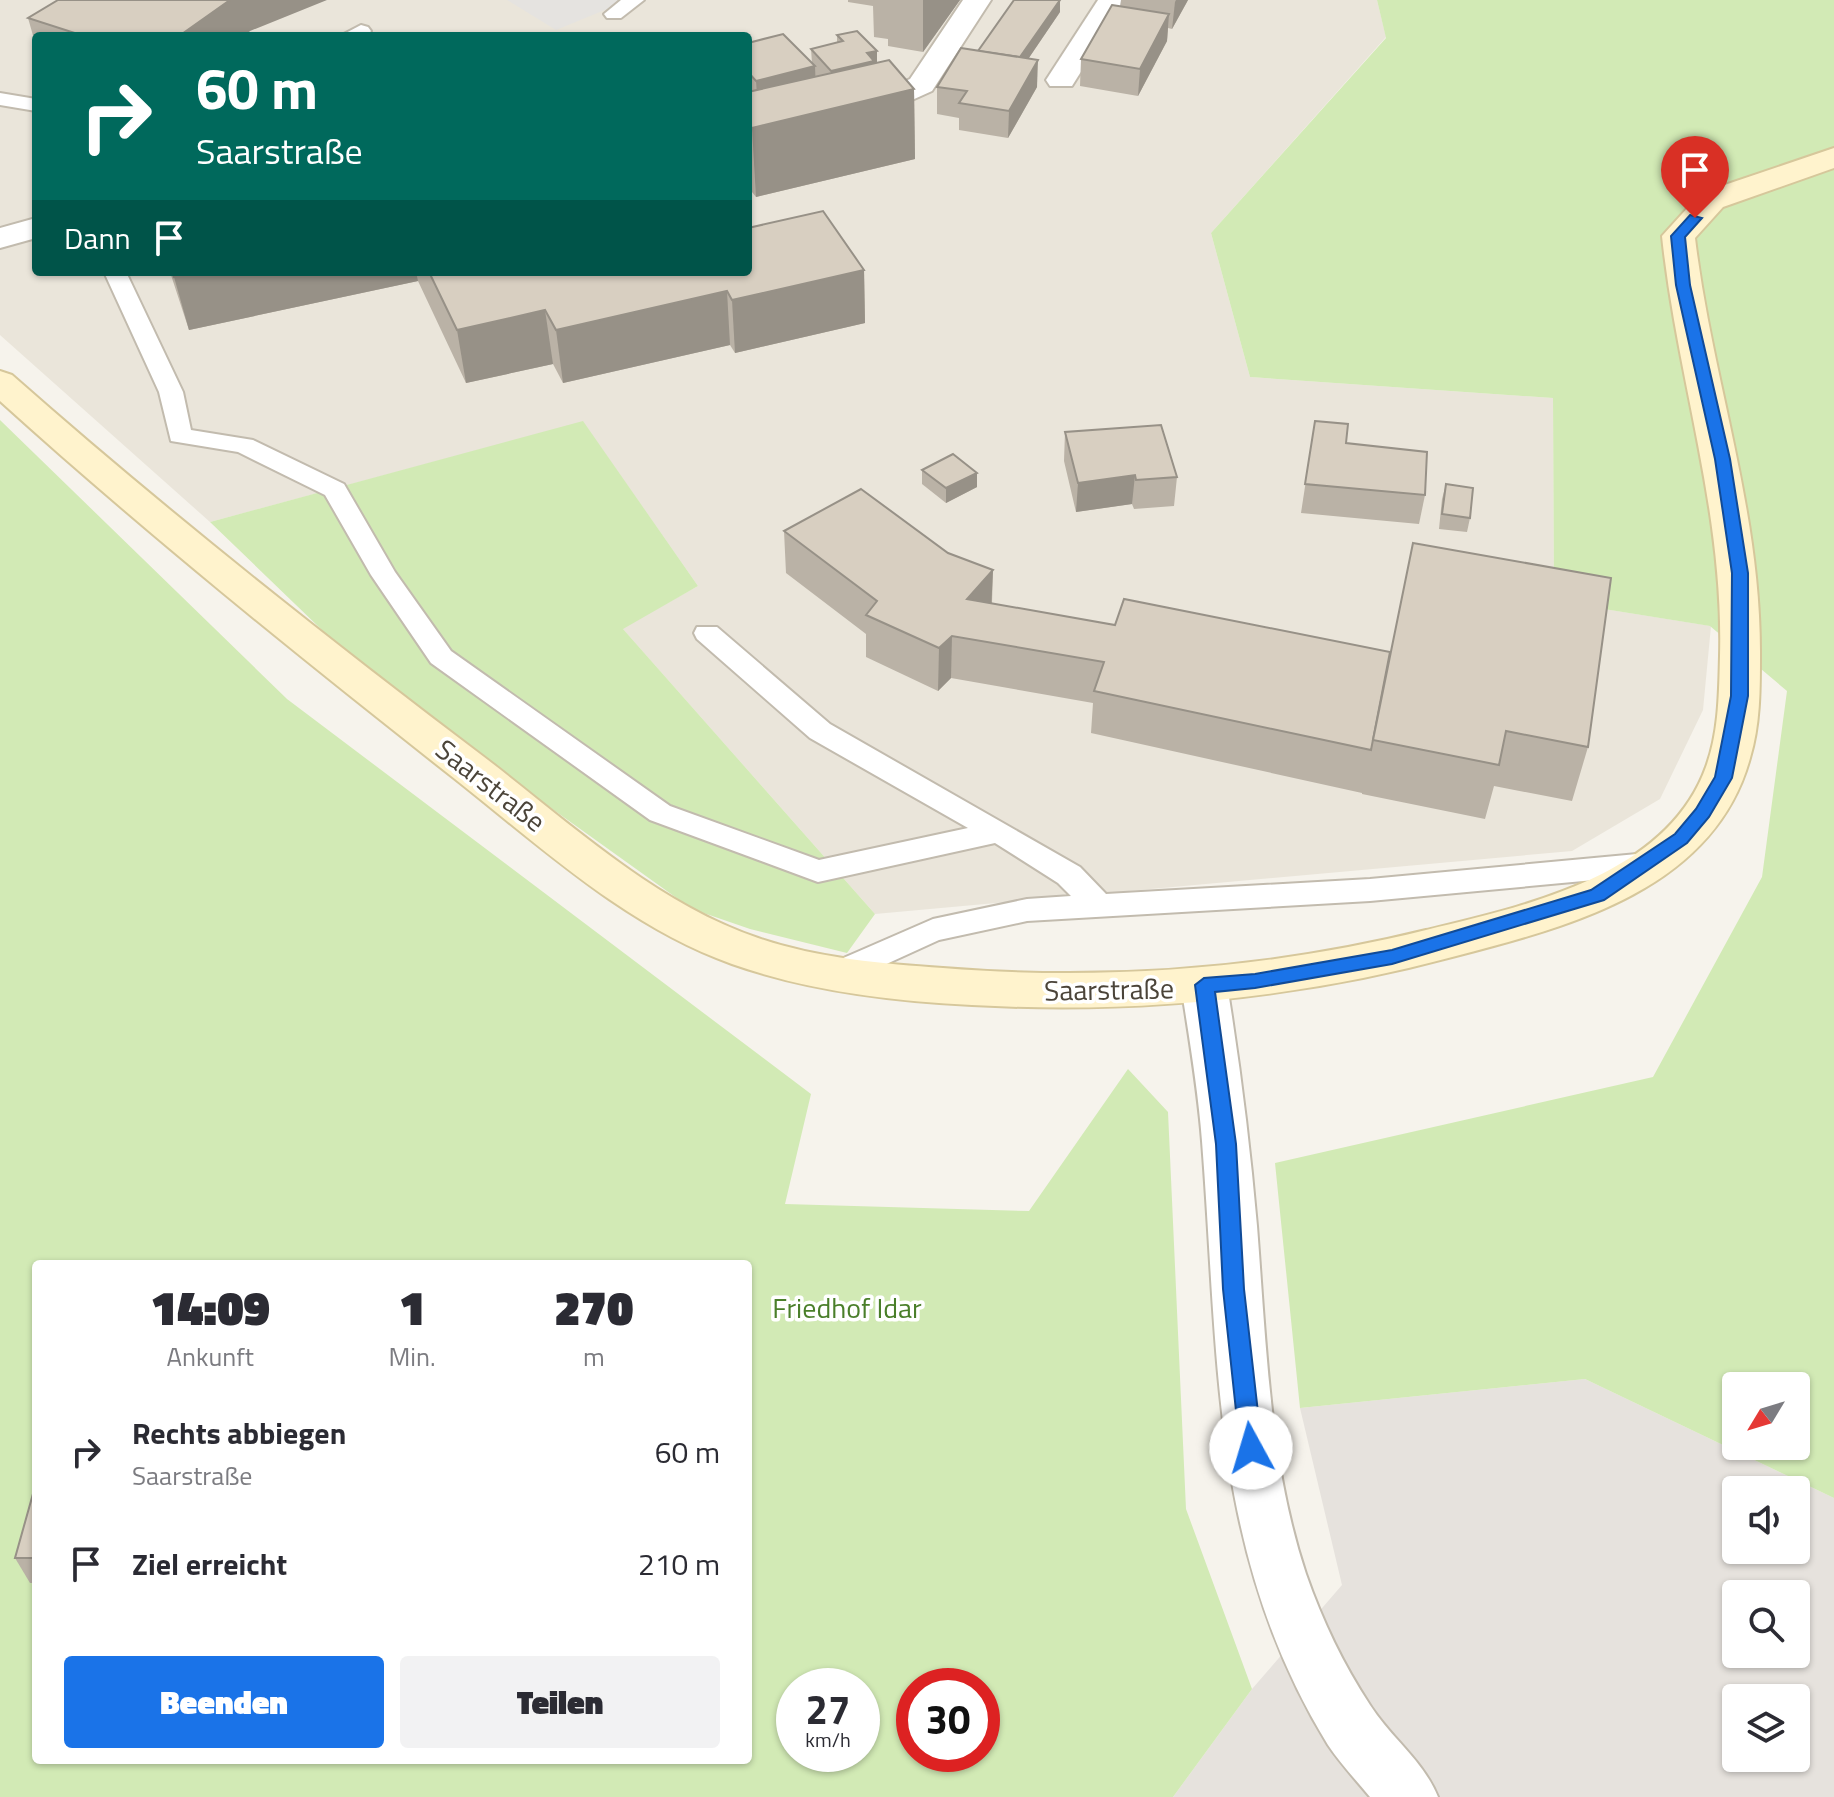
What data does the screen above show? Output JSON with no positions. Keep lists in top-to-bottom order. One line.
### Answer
{"streets":{"street":["Saarstraße"]},"parks":["Friedhof Idar"],"north":"bottom left","page":{"turn":["60 m","Saarstraße"],"then":"Dann","eta":["14:09","Ankunft","1","Min.","270","m"],"list":[{"name":"Rechts abbiegen","note":"Saarstraße","value":"60 m"},{"name":"Ziel erreicht","value":"210 m"}],"buttons":["Beenden","Teilen"],"speed":"27 km/h","limit":"30"}}
